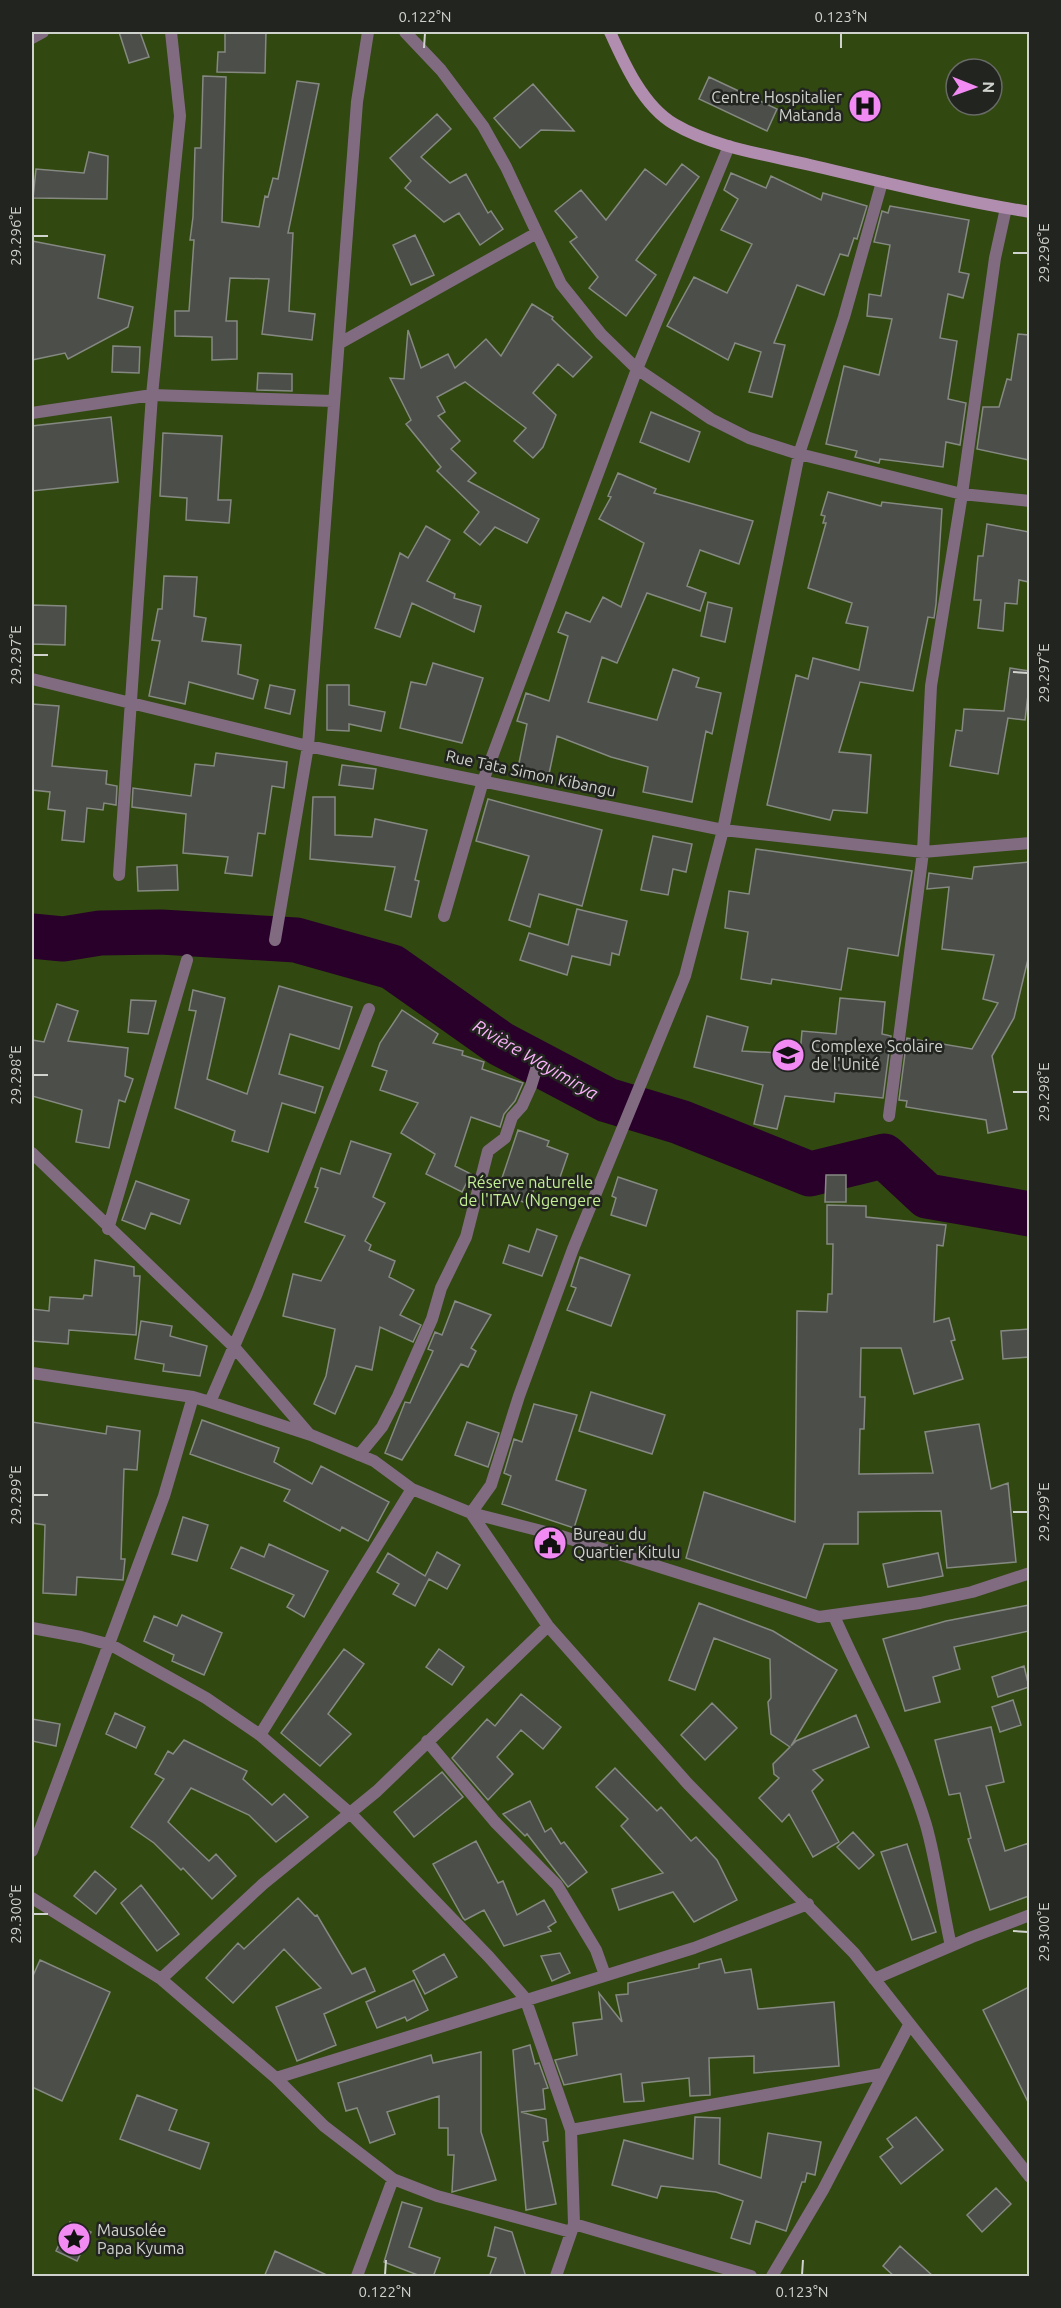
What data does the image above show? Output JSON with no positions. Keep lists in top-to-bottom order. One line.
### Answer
{"streets":{"street":["Rue Tata Simon Kibangu"]},"water":["Rivière Wayimirya"],"parks":["Réserve naturelle de l'ITAV (Ngengere"],"places":{"hospital":["Centre Hospitalier Matanda"],"school or university":["Complexe Scolaire de l'Unité"],"public building":["Bureau du Quartier Kitulu"],"place":["Mausolée Papa Kyuma"]},"north":"right","coordinates":["0.122°N","0.123°N","29.296°E","29.297°E","29.298°E","29.299°E","29.300°E"]}
